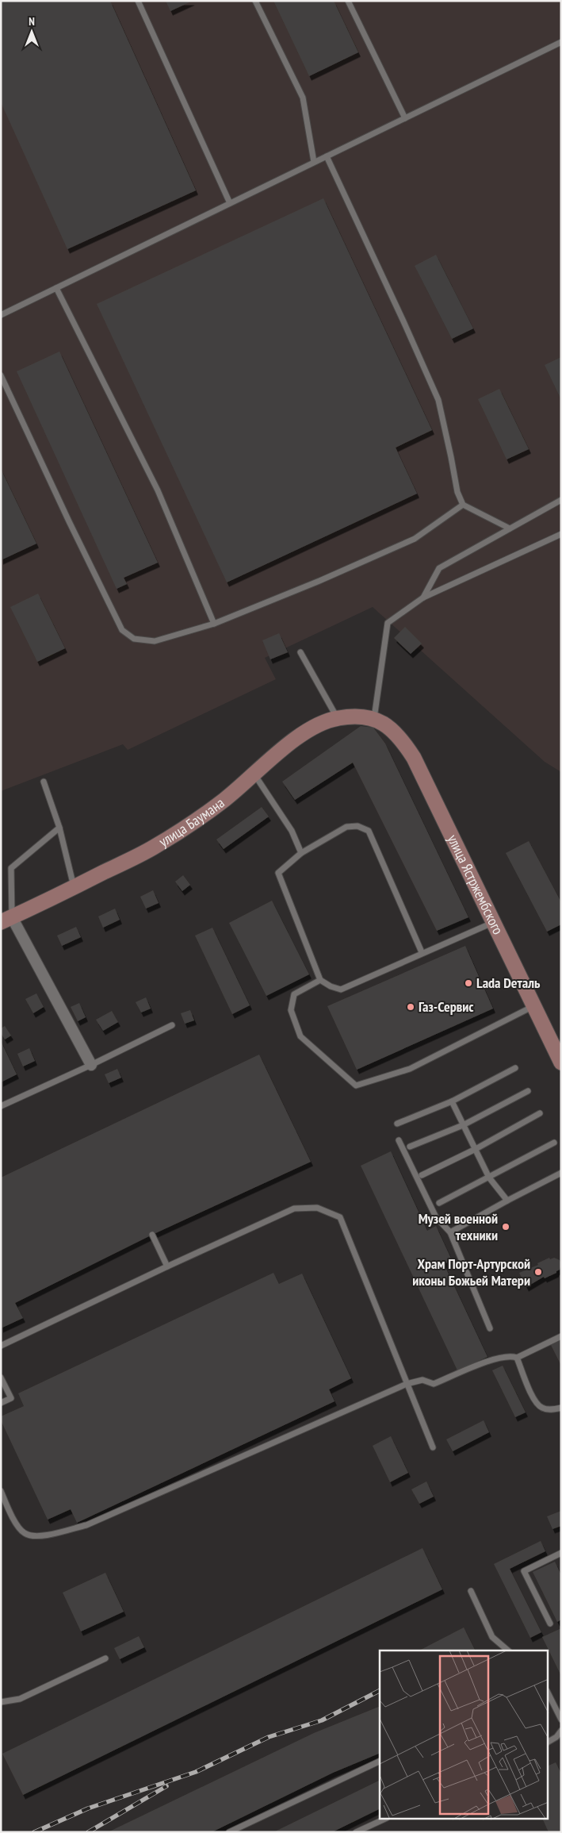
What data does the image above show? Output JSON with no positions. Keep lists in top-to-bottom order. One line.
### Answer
{"streets":{"main road":["улица Баумана","улица Ястржембского"]},"crossings":[["улица Баумана","улица Ястржембского"]],"places":["Lada Dеталь","Газ-Сервис","Музей военной техники","Храм Порт-Артурской иконы Божьей Матери"],"north":"top"}
